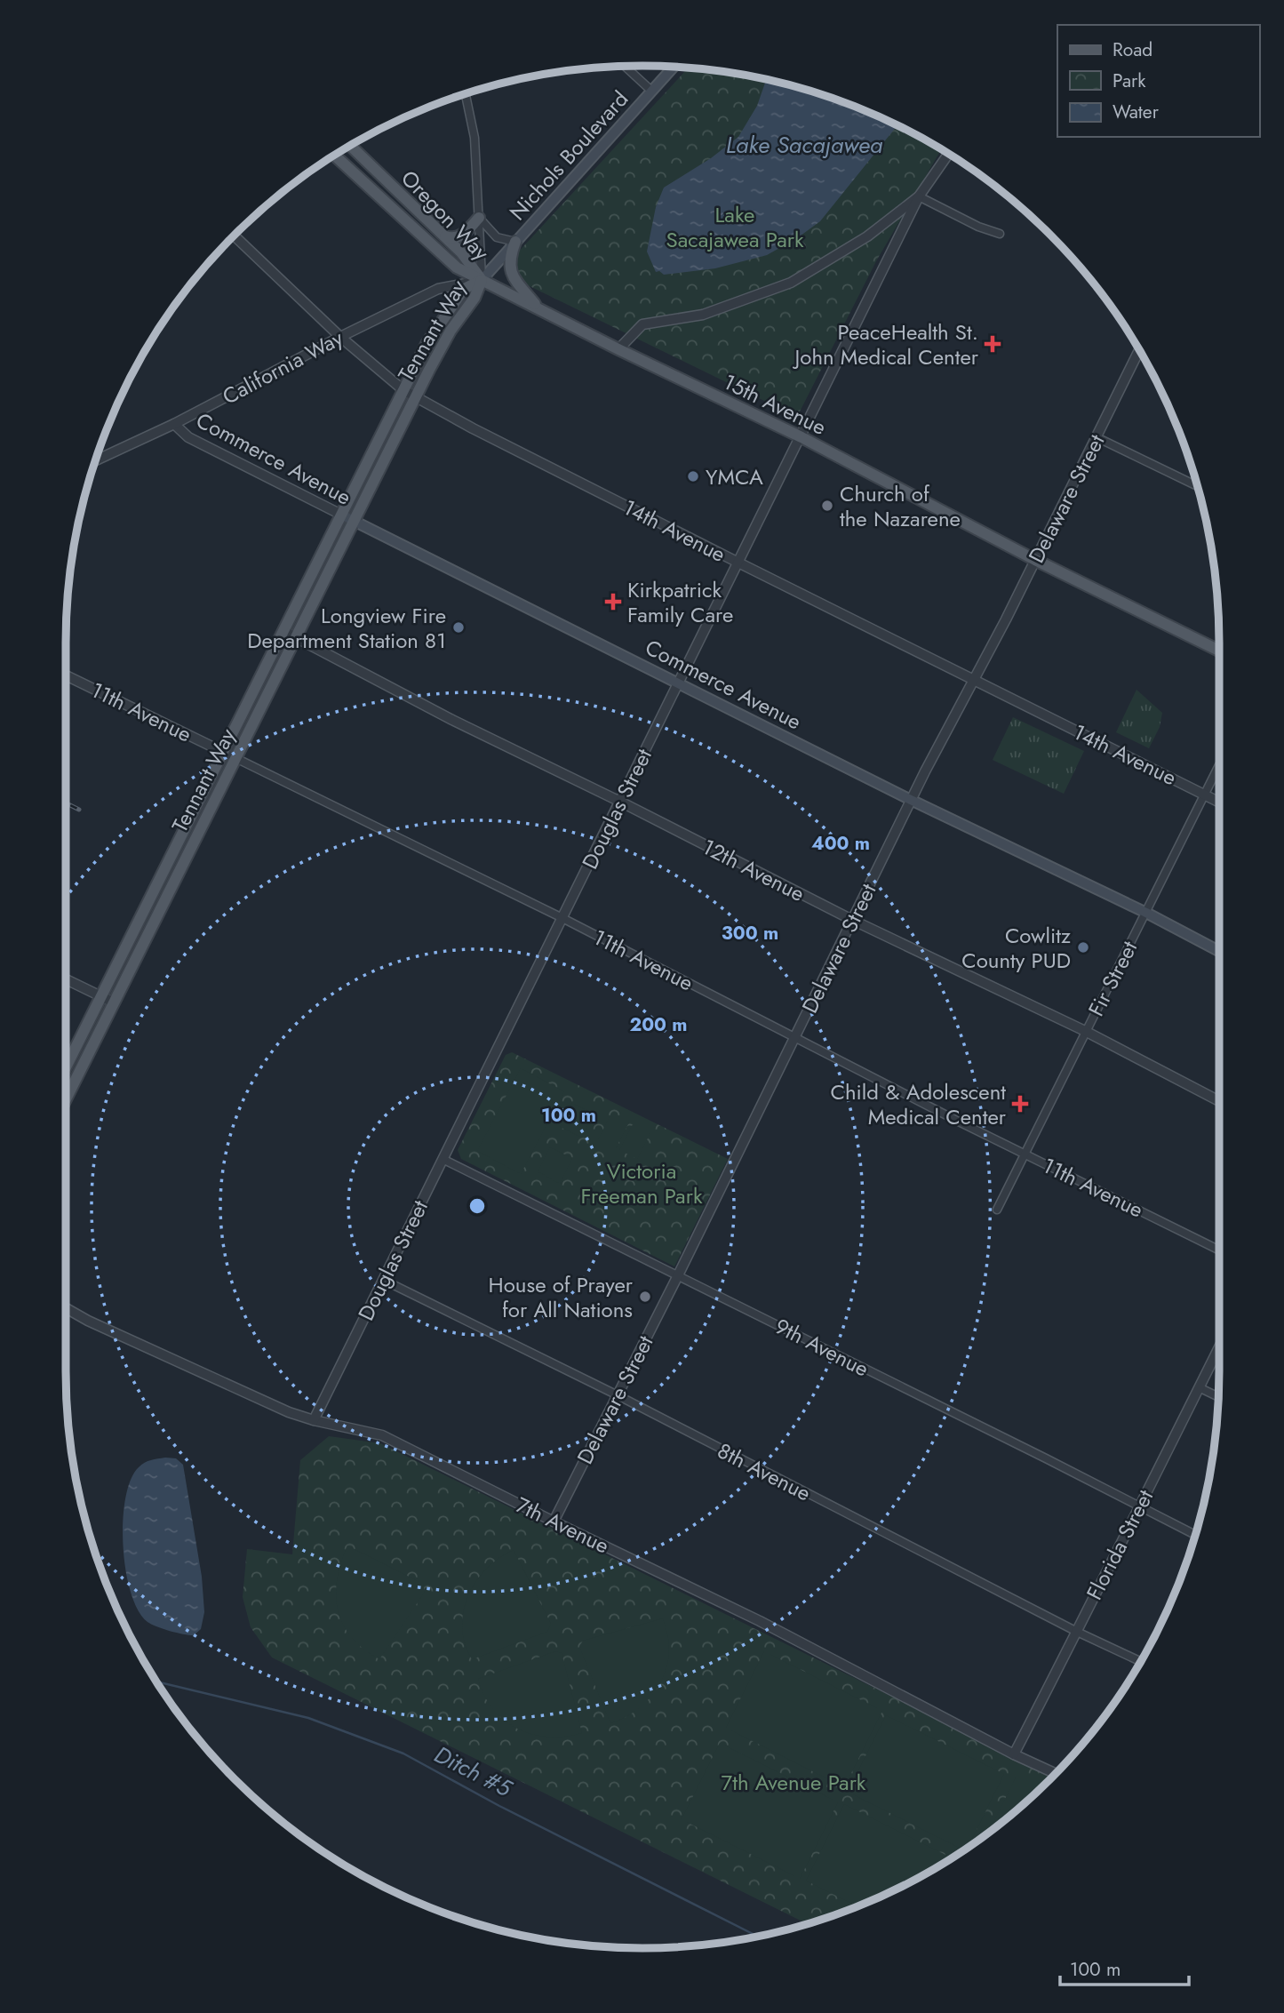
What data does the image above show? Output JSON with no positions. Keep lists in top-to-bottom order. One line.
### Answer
{"streets":{"main road":["Nichols Boulevard","Oregon Way","Tennant Way","15th Avenue","Commerce Avenue"],"street":["California Way","Delaware Street","14th Avenue","11th Avenue","Douglas Street","12th Avenue","Fir Street","9th Avenue","8th Avenue","7th Avenue","Florida Street"]},"crossings":[["Nichols Boulevard","Oregon Way"],["Nichols Boulevard","Tennant Way"],["Nichols Boulevard","California Way"],["Nichols Boulevard","15th Avenue"],["Oregon Way","Tennant Way"],["Oregon Way","California Way"],["Oregon Way","15th Avenue"],["Tennant Way","California Way"],["Tennant Way","15th Avenue"],["Tennant Way","Commerce Avenue"],["Tennant Way","14th Avenue"],["Tennant Way","11th Avenue"],["Tennant Way","12th Avenue"],["California Way","15th Avenue"],["California Way","Commerce Avenue"],["California Way","14th Avenue"],["15th Avenue","Delaware Street"],["15th Avenue","Douglas Street"],["Commerce Avenue","Delaware Street"],["Commerce Avenue","Douglas Street"],["Commerce Avenue","Fir Street"],["Delaware Street","14th Avenue"],["Delaware Street","11th Avenue"],["Delaware Street","12th Avenue"],["Delaware Street","9th Avenue"],["Delaware Street","8th Avenue"],["Delaware Street","7th Avenue"],["14th Avenue","Douglas Street"],["14th Avenue","Fir Street"],["11th Avenue","Douglas Street"],["11th Avenue","Fir Street"],["Douglas Street","12th Avenue"],["Douglas Street","9th Avenue"],["Douglas Street","8th Avenue"],["Douglas Street","7th Avenue"],["12th Avenue","Fir Street"],["9th Avenue","Florida Street"],["8th Avenue","Florida Street"],["7th Avenue","Florida Street"]],"water":["Lake Sacajawea","Ditch #5"],"parks":["Lake Sacajawea Park","Victoria Freeman Park","7th Avenue Park"],"places":{"health":["PeaceHealth St. John Medical Center","Kirkpatrick Family Care","Child & Adolescent Medical Center"],"other":["YMCA","Church of the Nazarene","Longview Fire Department Station 81","Cowlitz County PUD","House of Prayer for All Nations"]},"legend":["Road","Park","Water"],"scale_bar":"100 m","rings":["400 m","300 m","200 m","100 m"]}
